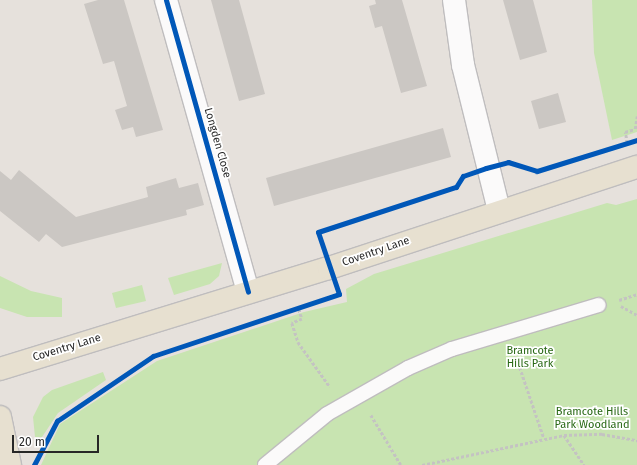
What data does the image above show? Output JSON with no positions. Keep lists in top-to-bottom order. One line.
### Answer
{"streets":{"main road":["Coventry Lane"],"street":["Longden Close"]},"crossings":[["Longden Close","Coventry Lane"]],"parks":["Bramcote Hills Park","Bramcote Hills Park Woodland"],"scale_bar":"20 m"}
